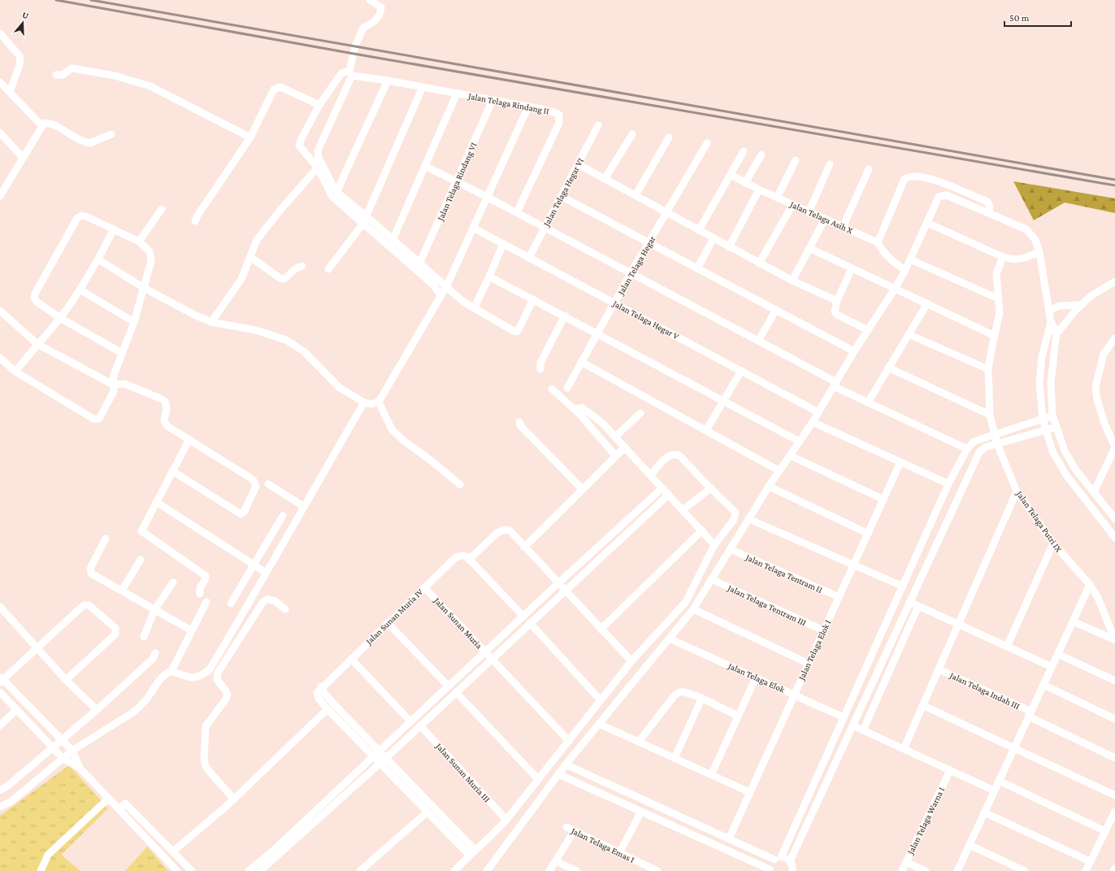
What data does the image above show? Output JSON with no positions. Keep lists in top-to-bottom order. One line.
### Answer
{"streets":{"street":["Jalan Telaga Rindang II","Jalan Telaga Rindang VI","Jalan Telaga Hegar VI","Jalan Telaga Asih X","Jalan Telaga Hegar","Jalan Telaga Hegar V","Jalan Telaga Putri IX","Jalan Telaga Tentram II","Jalan Telaga Tentram III","Jalan Sunan Muria IV","Jalan Sunan Muria","Jalan Telaga Elok I","Jalan Telaga Elok","Jalan Telaga Indah III","Jalan Sunan Muria III","Jalan Telaga Warna I","Jalan Telaga Emas I"]},"crossings":[["Jalan Telaga Rindang II","Jalan Telaga Rindang VI"],["Jalan Telaga Hegar VI","Jalan Telaga Hegar V"],["Jalan Telaga Hegar","Jalan Telaga Hegar V"],["Jalan Telaga Tentram II","Jalan Telaga Elok I"],["Jalan Telaga Tentram III","Jalan Telaga Elok I"],["Jalan Sunan Muria IV","Jalan Sunan Muria"],["Jalan Telaga Elok I","Jalan Telaga Elok"]],"scale_bar":"50 m","north":"top"}
